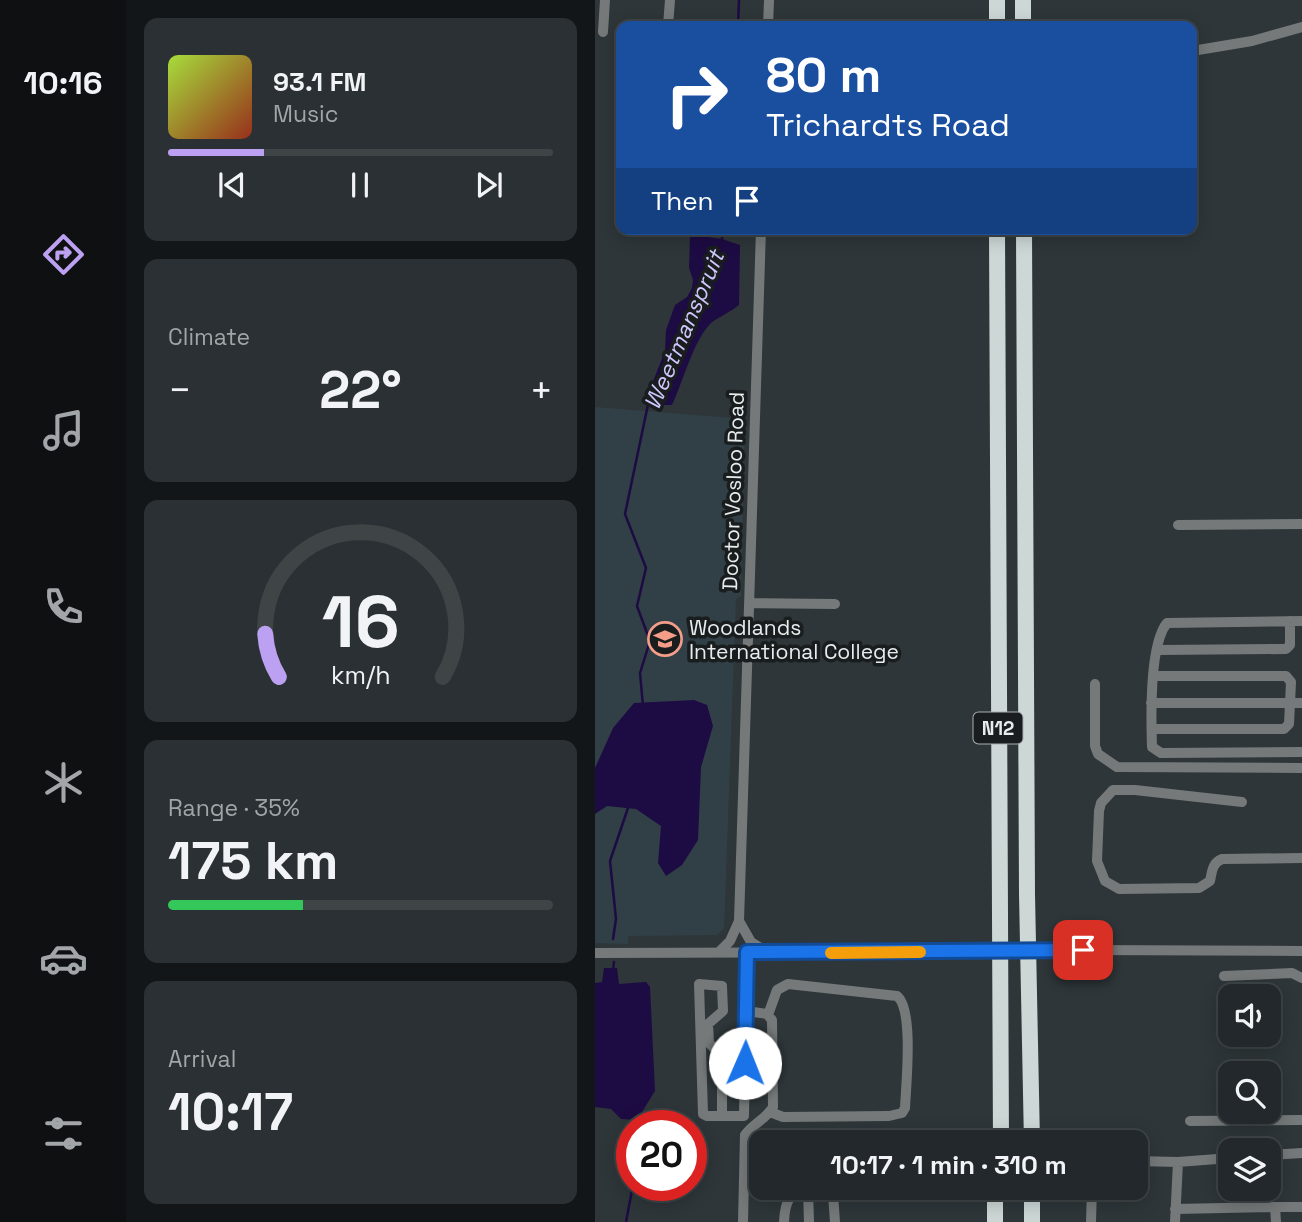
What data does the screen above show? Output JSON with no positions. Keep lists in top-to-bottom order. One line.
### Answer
{"streets":{"highway":["N12"],"street":["Doctor Vosloo Road"]},"water":["Weetmanspruit"],"places":{"school or university":["Woodlands International College"]},"page":{"tabs":"10:16","turn":["80 m","Trichardts Road"],"song":["93.1 FM","Music"],"then":"Then","tile":["Climate",["Range · 35%","175 km"],["Arrival","10:17"]],"heat":["−","22°","+"],"limit":"20","trip":"10:17 · 1 min · 310 m","gauge":["16","km/h"]}}
